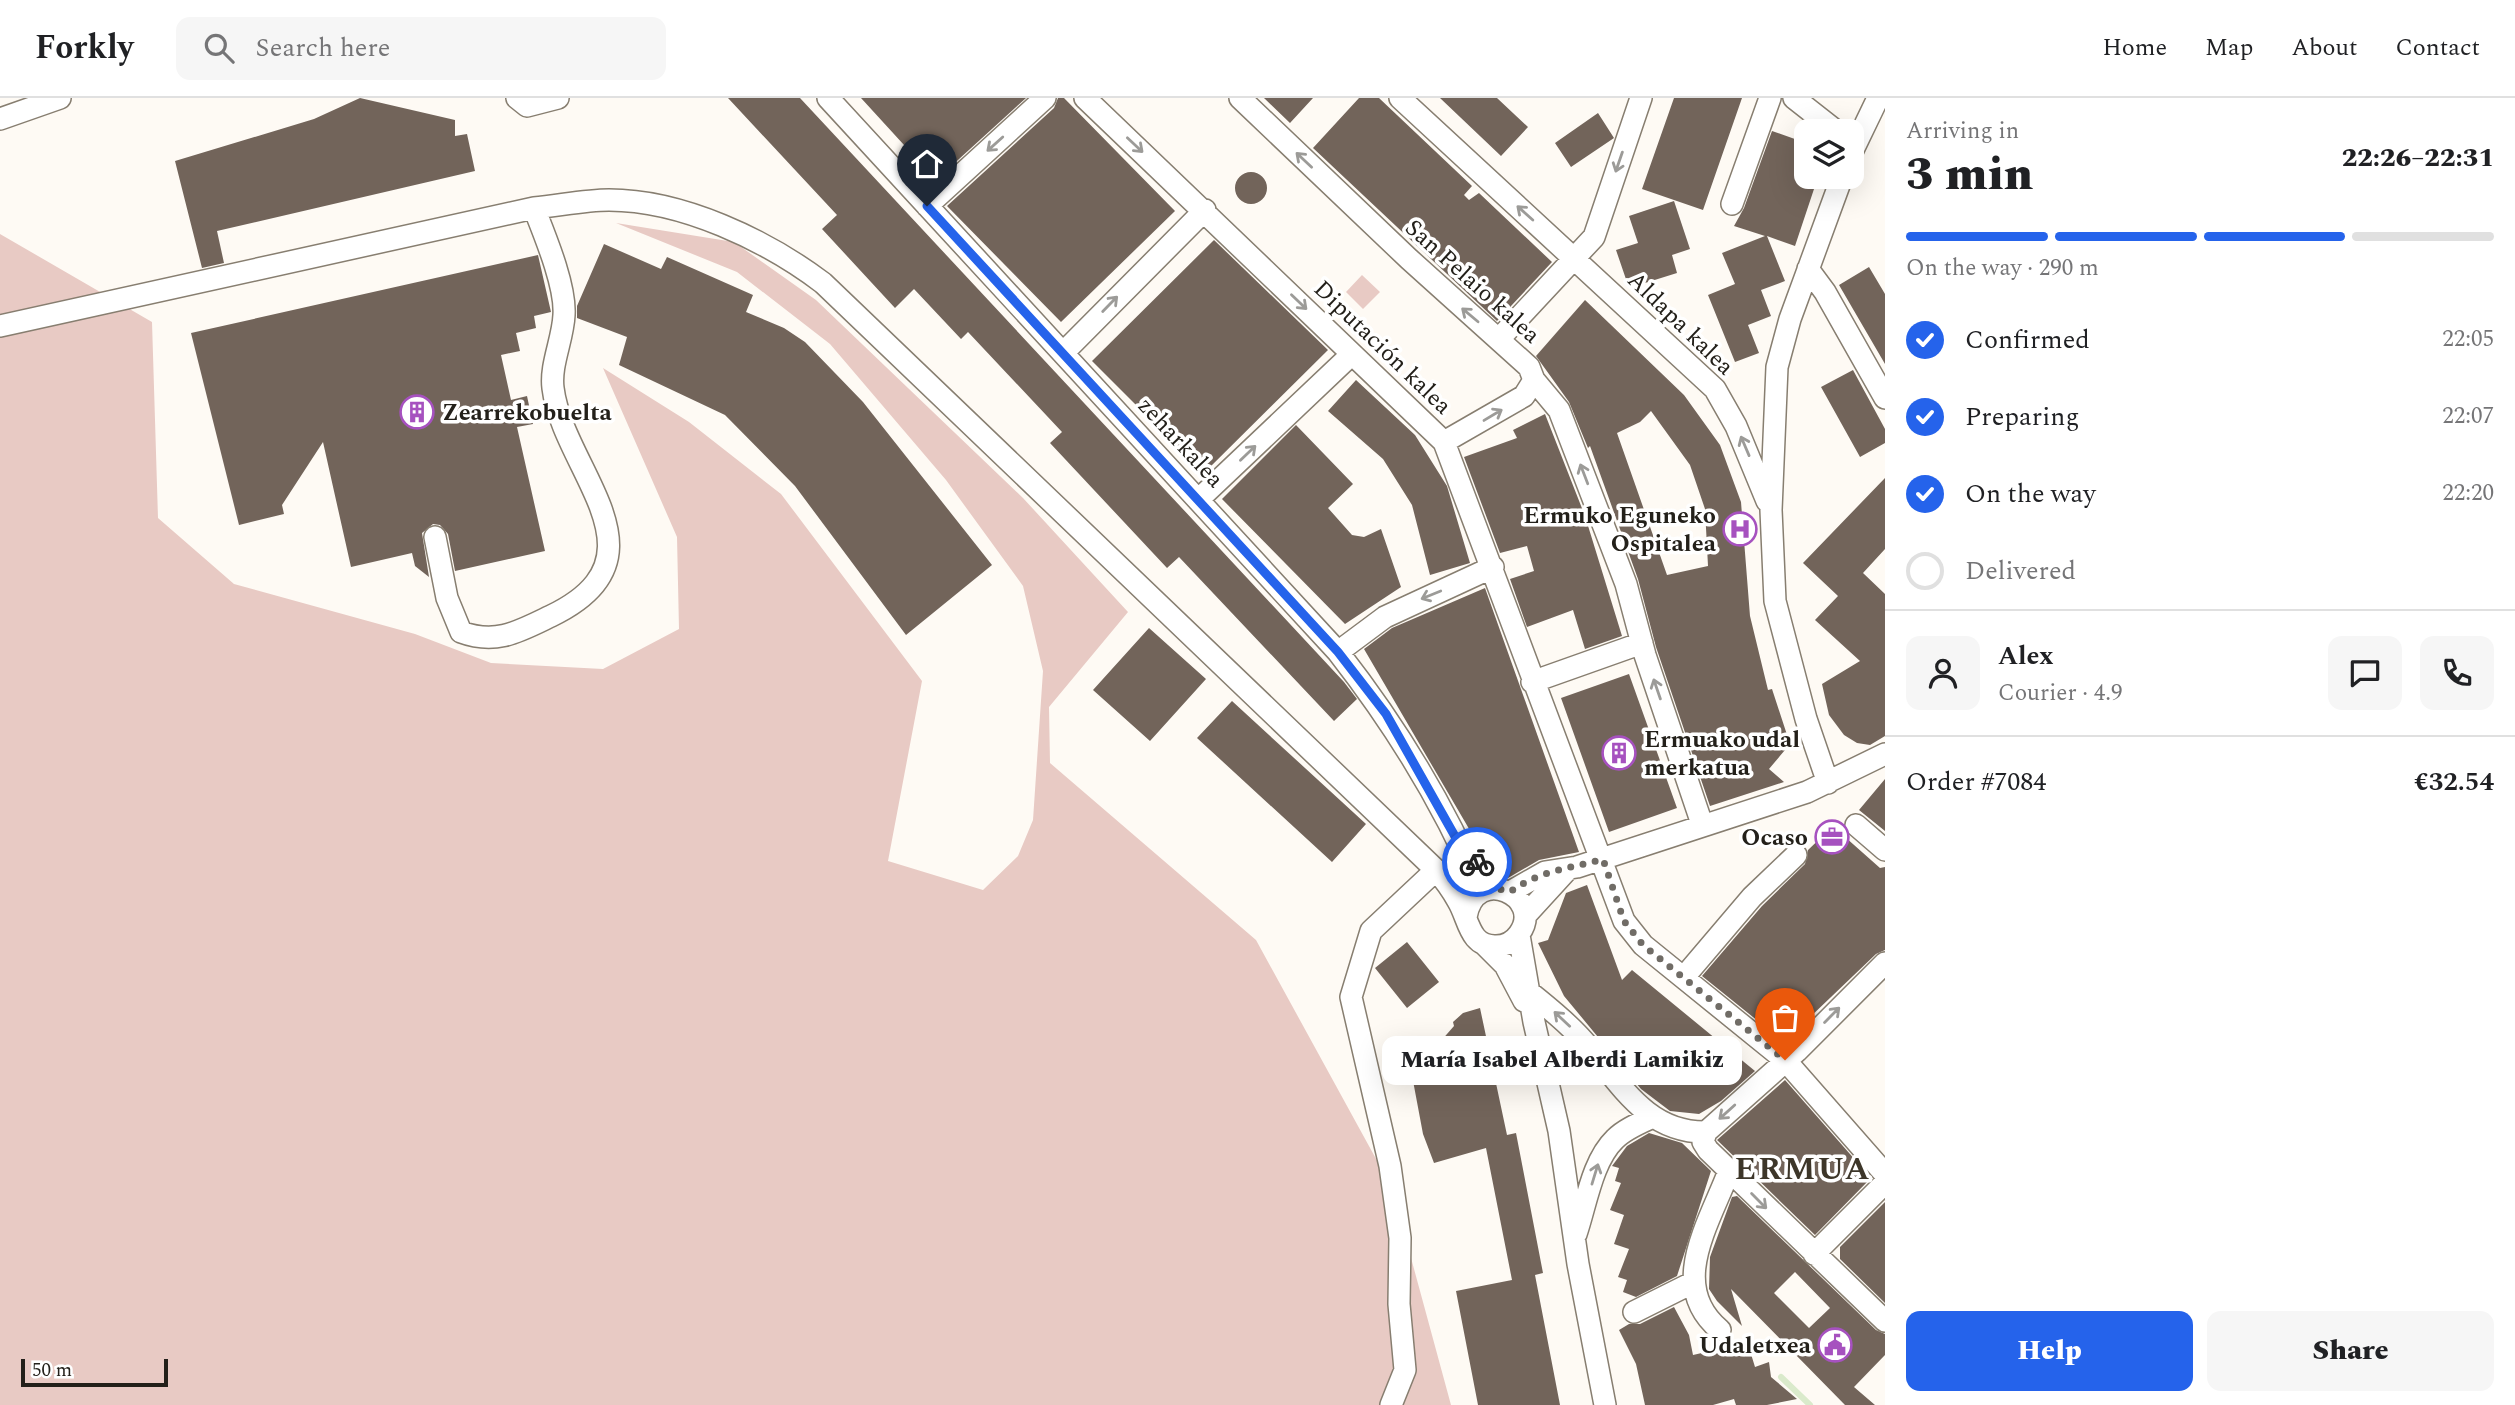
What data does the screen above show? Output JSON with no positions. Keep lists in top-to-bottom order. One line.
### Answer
{"streets":{"street":["San Pelaio kalea","Aldapa kalea","Diputación kalea","zeharkalea"]},"one_way":["San Pelaio kalea","Aldapa kalea"],"districts":["ERMUA"],"places":{"building":["Zearrekobuelta","Ermuako udal merkatua"],"hospital":["Ermuko Eguneko Ospitalea"],"office":["Ocaso"],"other":["María Isabel Alberdi Lamikiz"],"public building":["Udaletxea"]},"scale_bar":"50 m","page":{"header":"Forkly","search":"Search here","nav":["Home","Map","About","Contact"],"heading":["3 min","Arriving in","22:26–22:31"],"panel":["Alex","Courier · 4.9","Order #7084","€32.54"],"bar":"On the way · 290 m","list":[["Confirmed","22:05"],["Preparing","22:07"],["On the way","22:20"],"Delivered"],"bubble":"María Isabel Alberdi Lamikiz","buttons":["Help","Share"],"scale":"50 m"}}
